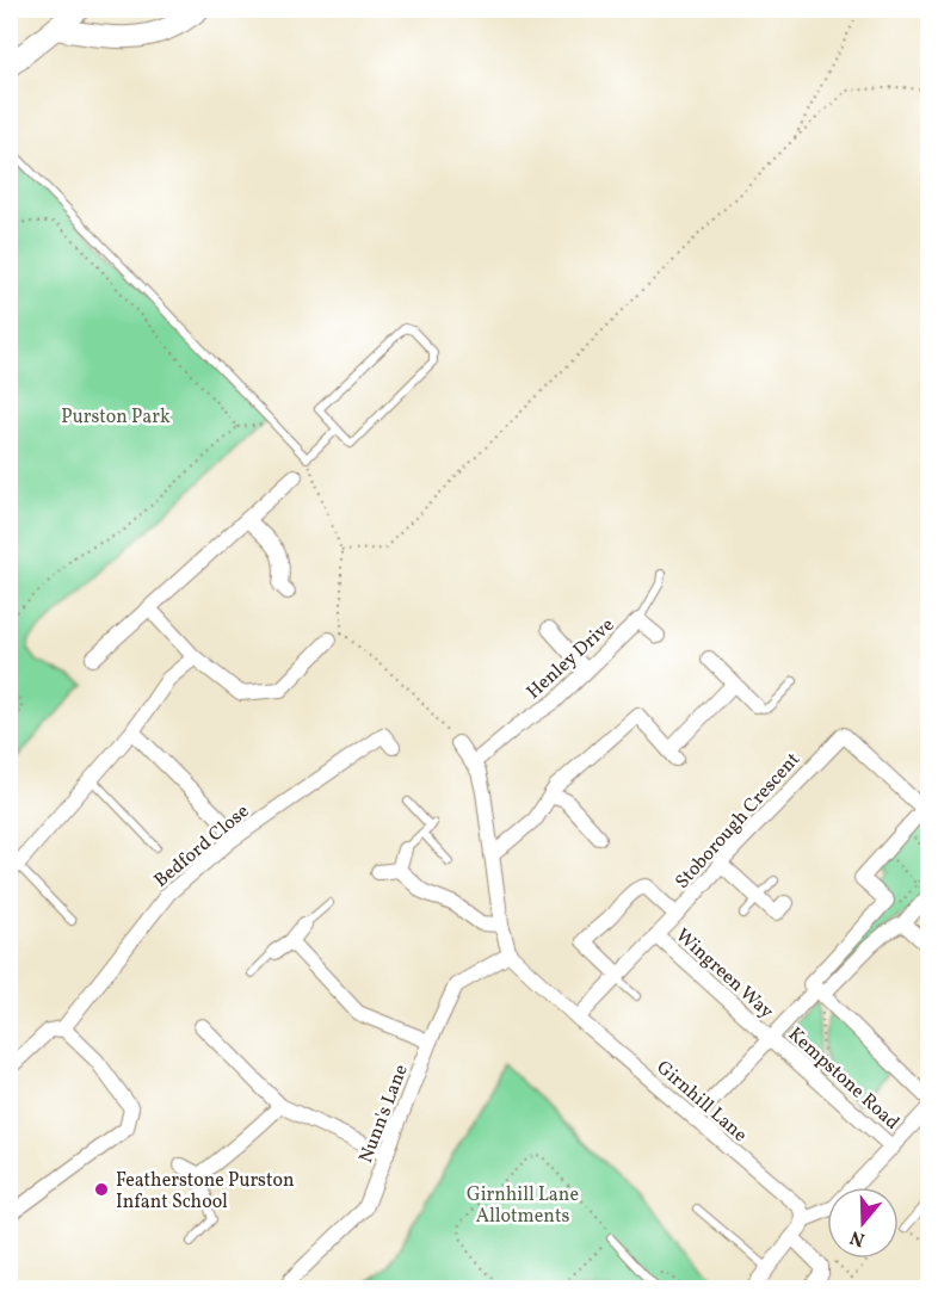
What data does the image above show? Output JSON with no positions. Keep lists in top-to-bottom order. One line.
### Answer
{"streets":{"street":["Henley Drive","Stoborough Crescent","Bedford Close","Wingreen Way","Kempstone Road","Girnhill Lane","Nunn's Lane"]},"crossings":[["Stoborough Crescent","Wingreen Way"],["Stoborough Crescent","Girnhill Lane"],["Wingreen Way","Kempstone Road"],["Girnhill Lane","Nunn's Lane"]],"parks":["Purston Park","Girnhill Lane Allotments"],"places":["Featherstone Purston Infant School"],"north":"bottom"}
